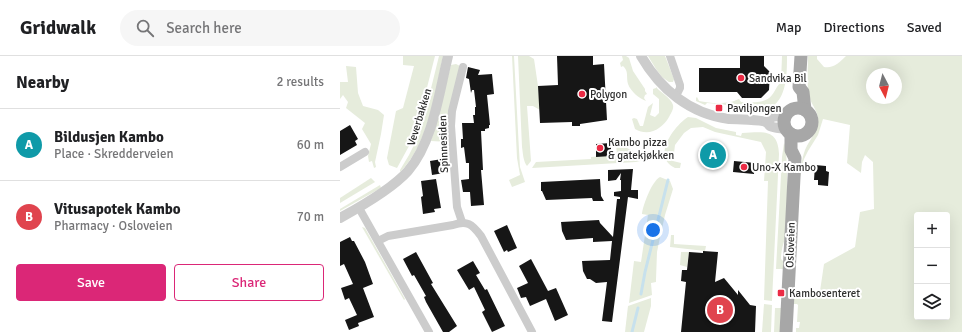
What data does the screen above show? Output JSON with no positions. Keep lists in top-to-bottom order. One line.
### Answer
{"streets":{"main road":["Osloveien"],"street":["Veverbakken","Spinnesiden"]},"places":{"other":["Sandvika Bil","Polygon","Kambo pizza & gatekjøkken","Uno-X Kambo"],"transit":["Paviljongen","Kambosenteret"]},"north":"bottom","page":{"header":"Gridwalk","search":"Search here","nav":["Map","Directions","Saved"],"heading":["Nearby","2 results"],"list":[{"mark":"A","name":"Bildusjen Kambo","note":"Place · Skredderveien","value":"60 m"},{"mark":"B","name":"Vitusapotek Kambo","note":"Pharmacy · Osloveien","value":"70 m"}],"pins":["A","B"],"map_buttons":["+","−"],"buttons":["Save","Share"]}}
